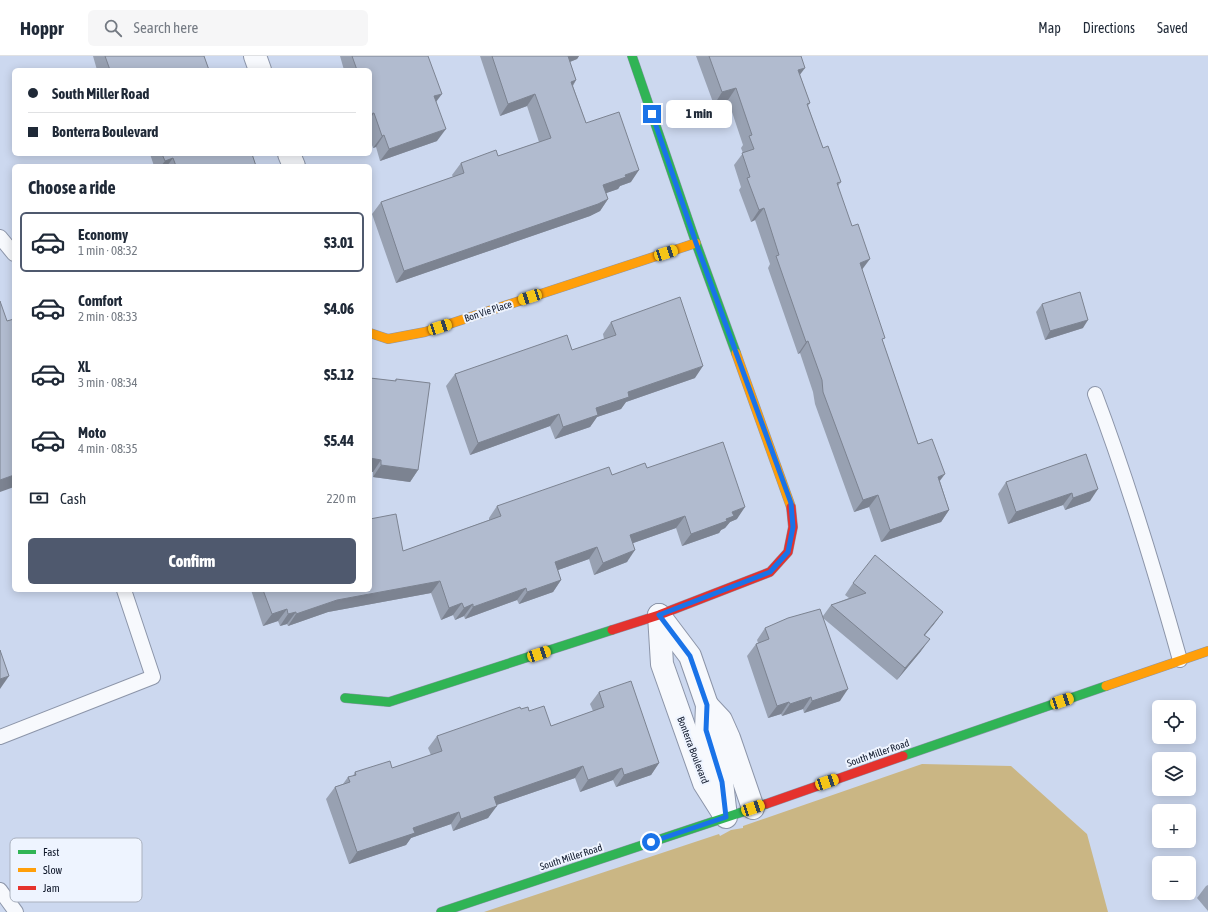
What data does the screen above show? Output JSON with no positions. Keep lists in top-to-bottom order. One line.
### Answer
{"streets":{"street":["Bon Vie Place","Bonterra Boulevard","South Miller Road"]},"crossings":[["Bonterra Boulevard","South Miller Road"]],"legend":["Fast","Slow","Jam"],"page":{"header":"Hoppr","search":"Search here","nav":["Map","Directions","Saved"],"banner":["South Miller Road","Bonterra Boulevard"],"bubble":"1 min","heading":"Choose a ride","list":[{"name":"Economy","note":"1 min · 08:32","value":"$3.01"},{"name":"Comfort","note":"2 min · 08:33","value":"$4.06"},{"name":"XL","note":"3 min · 08:34","value":"$5.12"},{"name":"Moto","note":"4 min · 08:35","value":"$5.44"}],"pay":["Cash","220 m"],"buttons":"Confirm","map_buttons":["+","−"]}}
